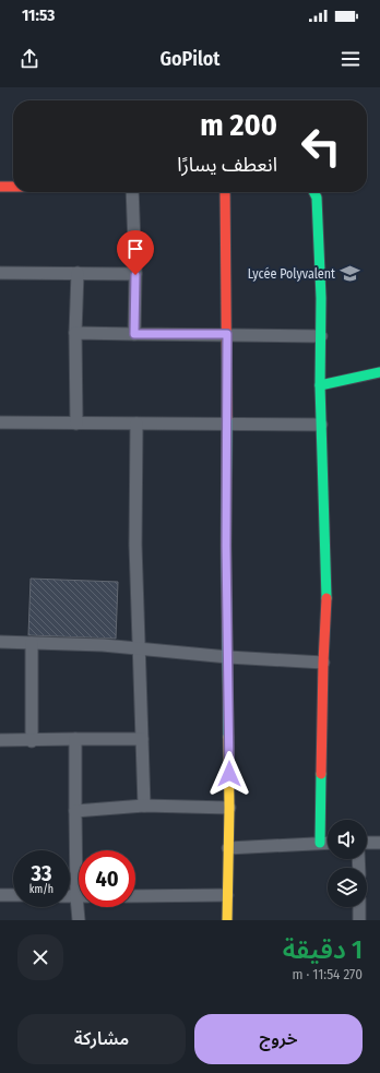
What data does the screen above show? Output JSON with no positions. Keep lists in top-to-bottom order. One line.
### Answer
{"places":{"school or university":["Lycée Polyvalent"]},"page":{"status":"11:53","header":"GoPilot","turn":["200 m","انعطف يسارًا"],"speed":"33 km/h","limit":"40","heading":["1 دقيقة","270 m · 11:54"],"buttons":["خروج","مشاركة"]}}
